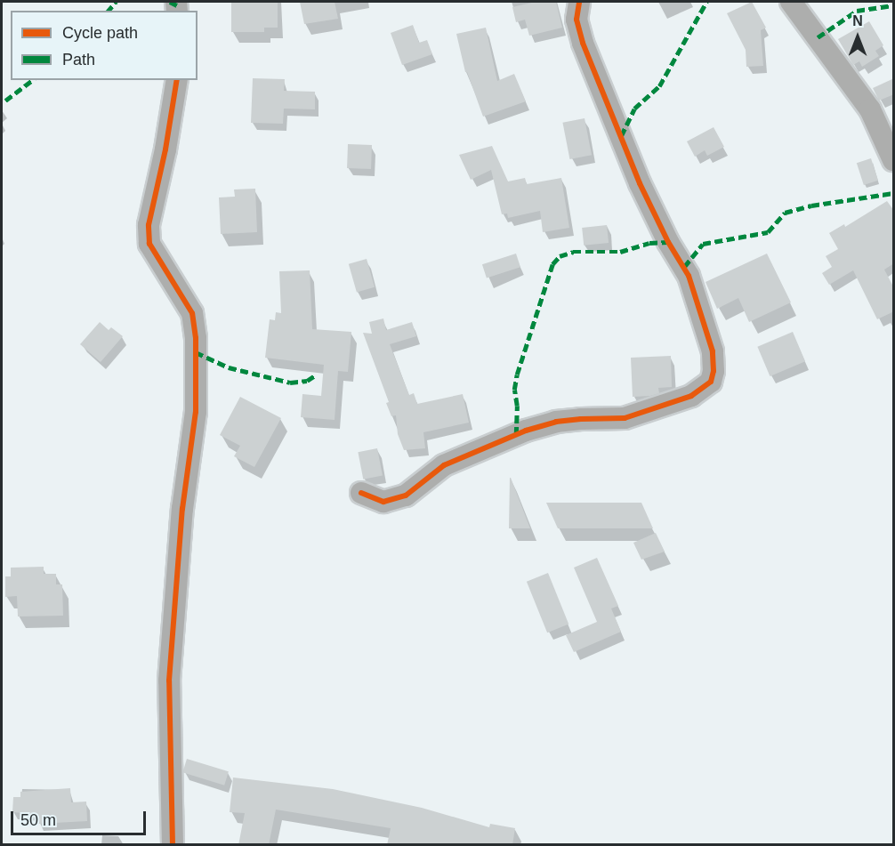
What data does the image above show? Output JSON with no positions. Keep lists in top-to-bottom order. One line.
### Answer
{"legend":["Cycle path","Path"],"scale_bar":"50 m","north":"top"}
